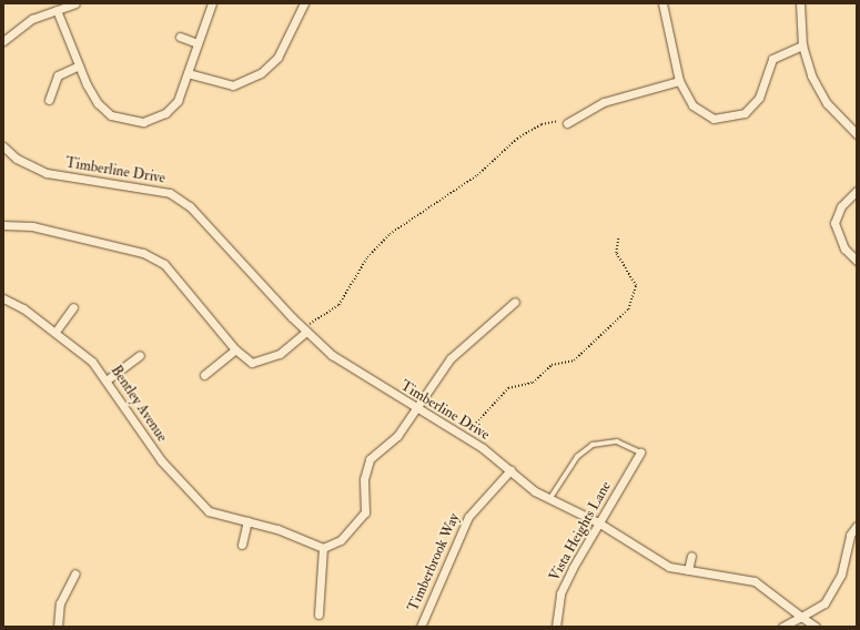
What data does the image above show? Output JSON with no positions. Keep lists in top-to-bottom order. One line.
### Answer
{"streets":{"street":["Timberline Drive","Bentley Avenue","Vista Heights Lane","Timberbrook Way"]},"crossings":[["Timberline Drive","Vista Heights Lane"],["Timberline Drive","Timberbrook Way"]]}
